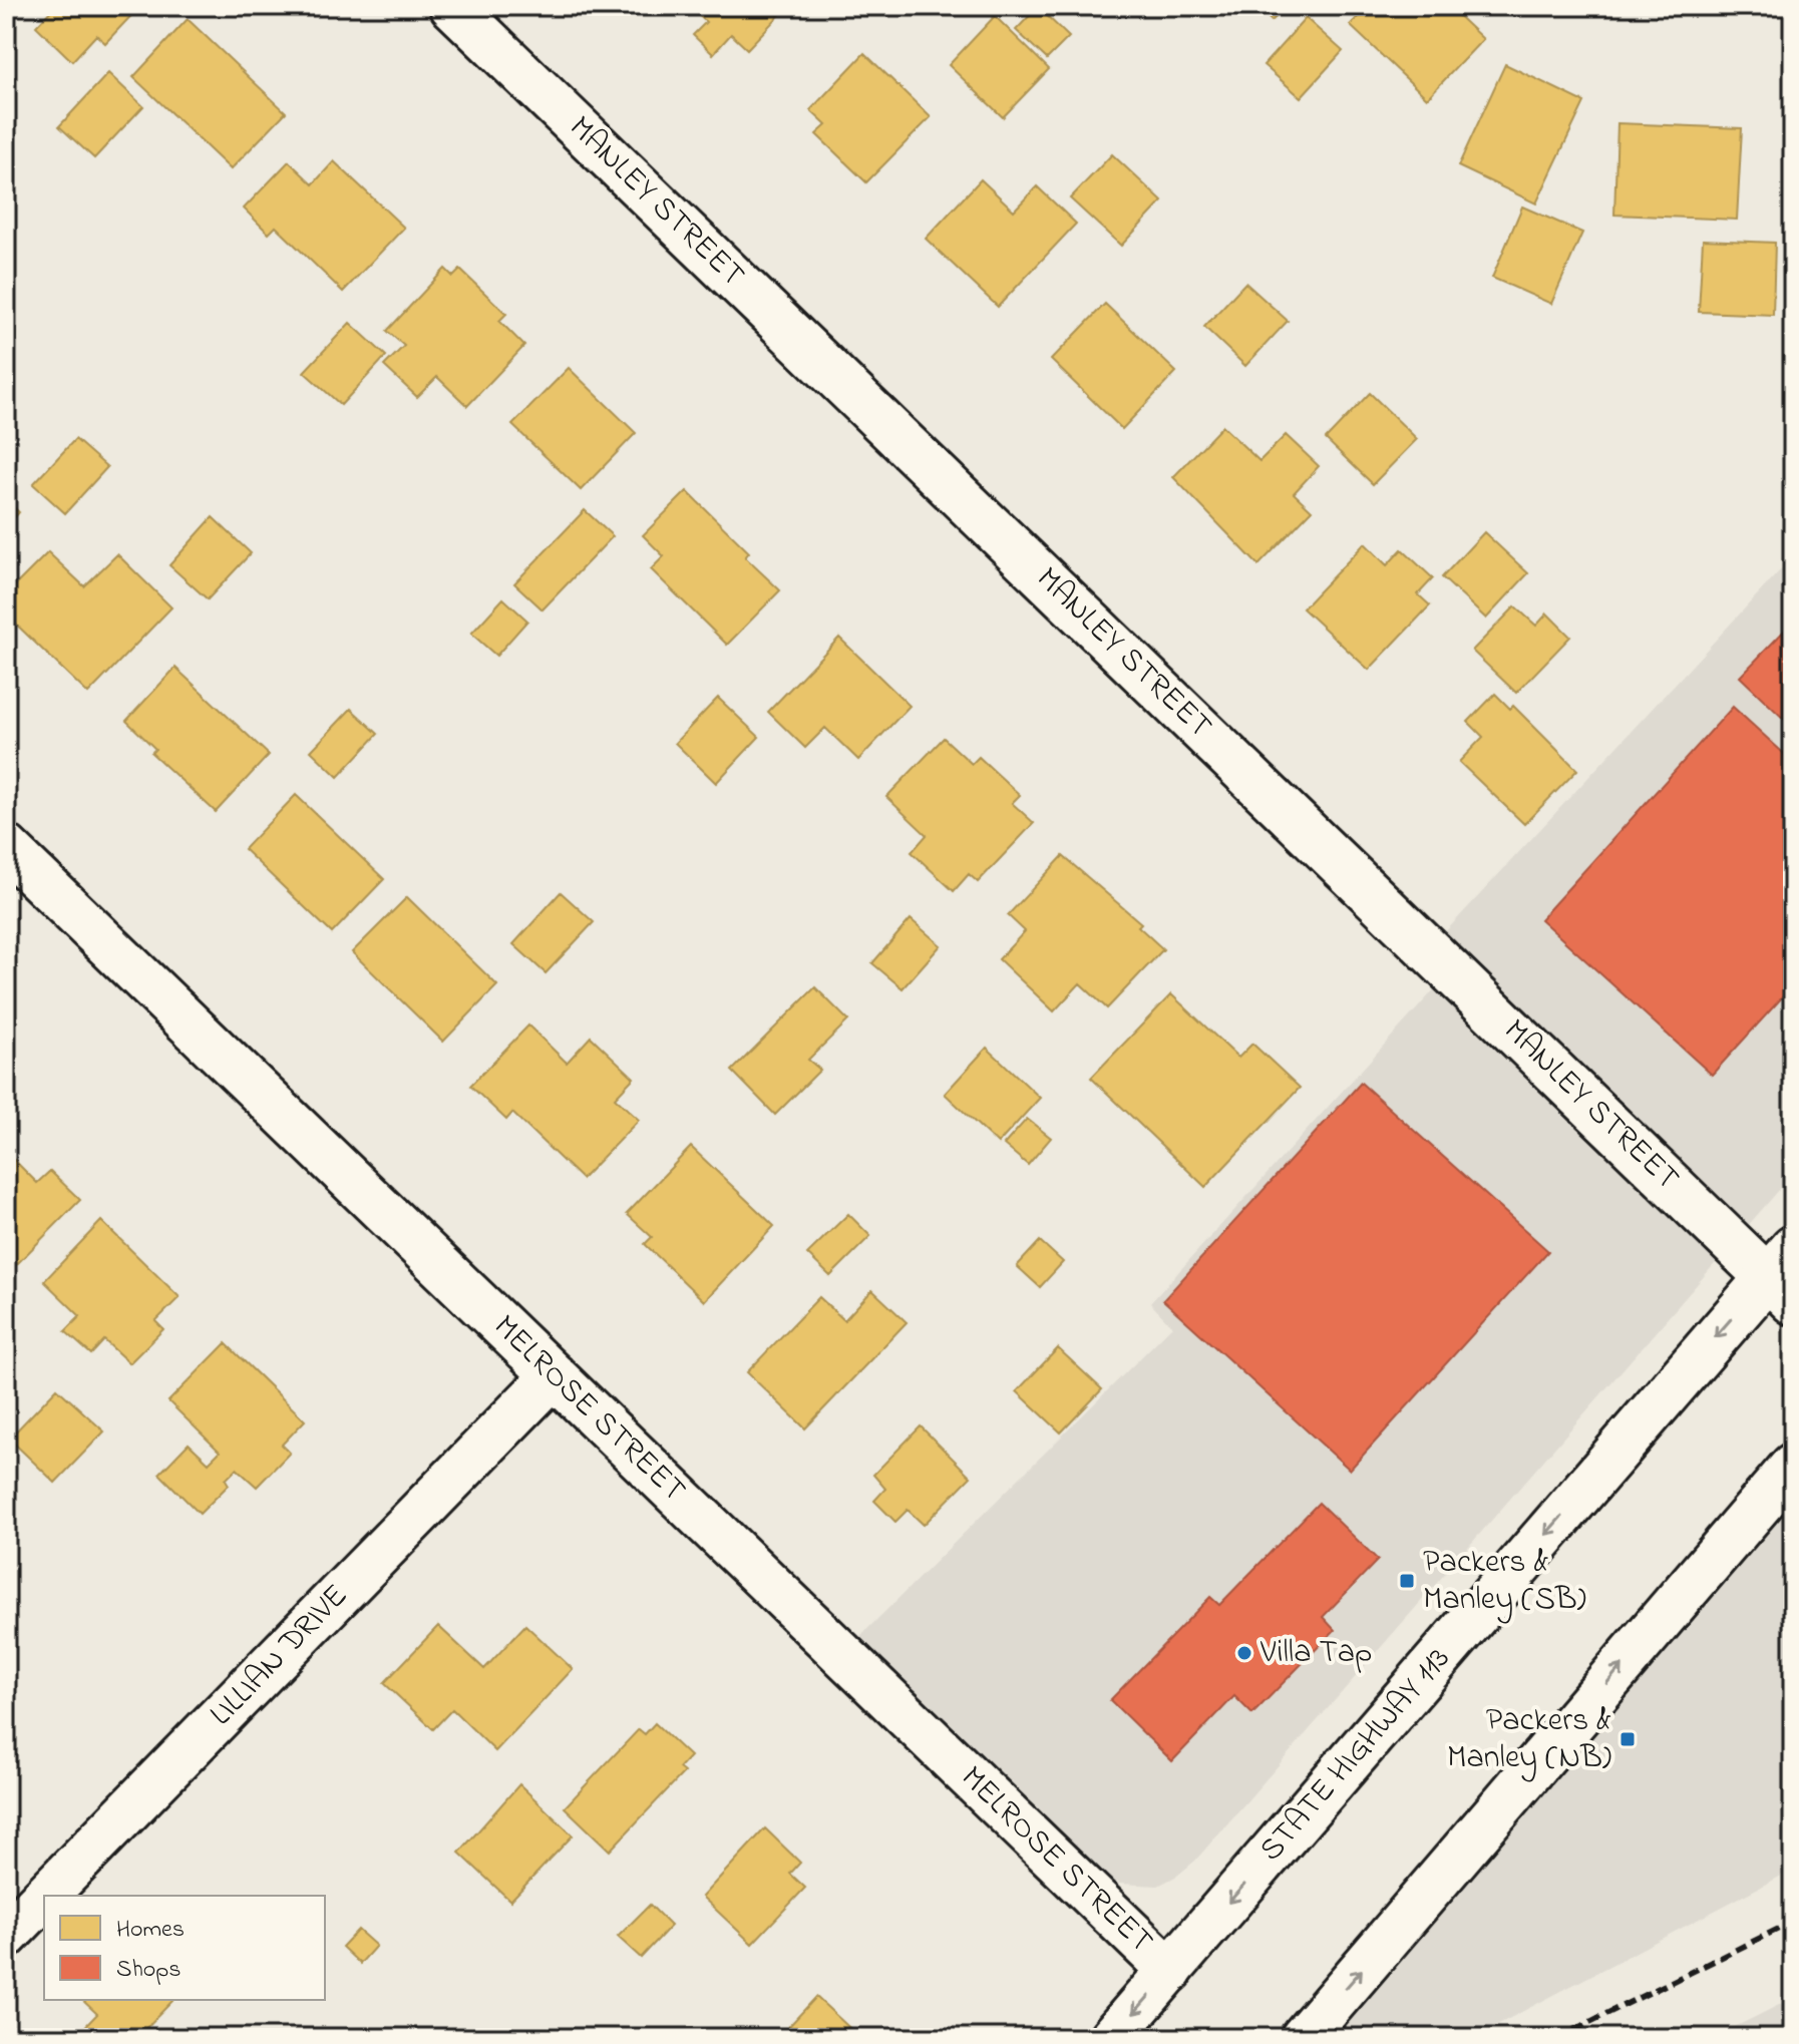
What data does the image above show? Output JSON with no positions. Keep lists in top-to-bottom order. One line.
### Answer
{"streets":{"street":["MANLEY STREET","MELROSE STREET","LILLIAN DRIVE","STATE HIGHWAY 113"]},"crossings":[["MANLEY STREET","STATE HIGHWAY 113"],["MELROSE STREET","LILLIAN DRIVE"],["MELROSE STREET","STATE HIGHWAY 113"]],"places":{"transit":["Packers & Manley (SB)","Packers & Manley (NB)"],"other":["Villa Tap"]},"legend":["Homes","Shops"]}
